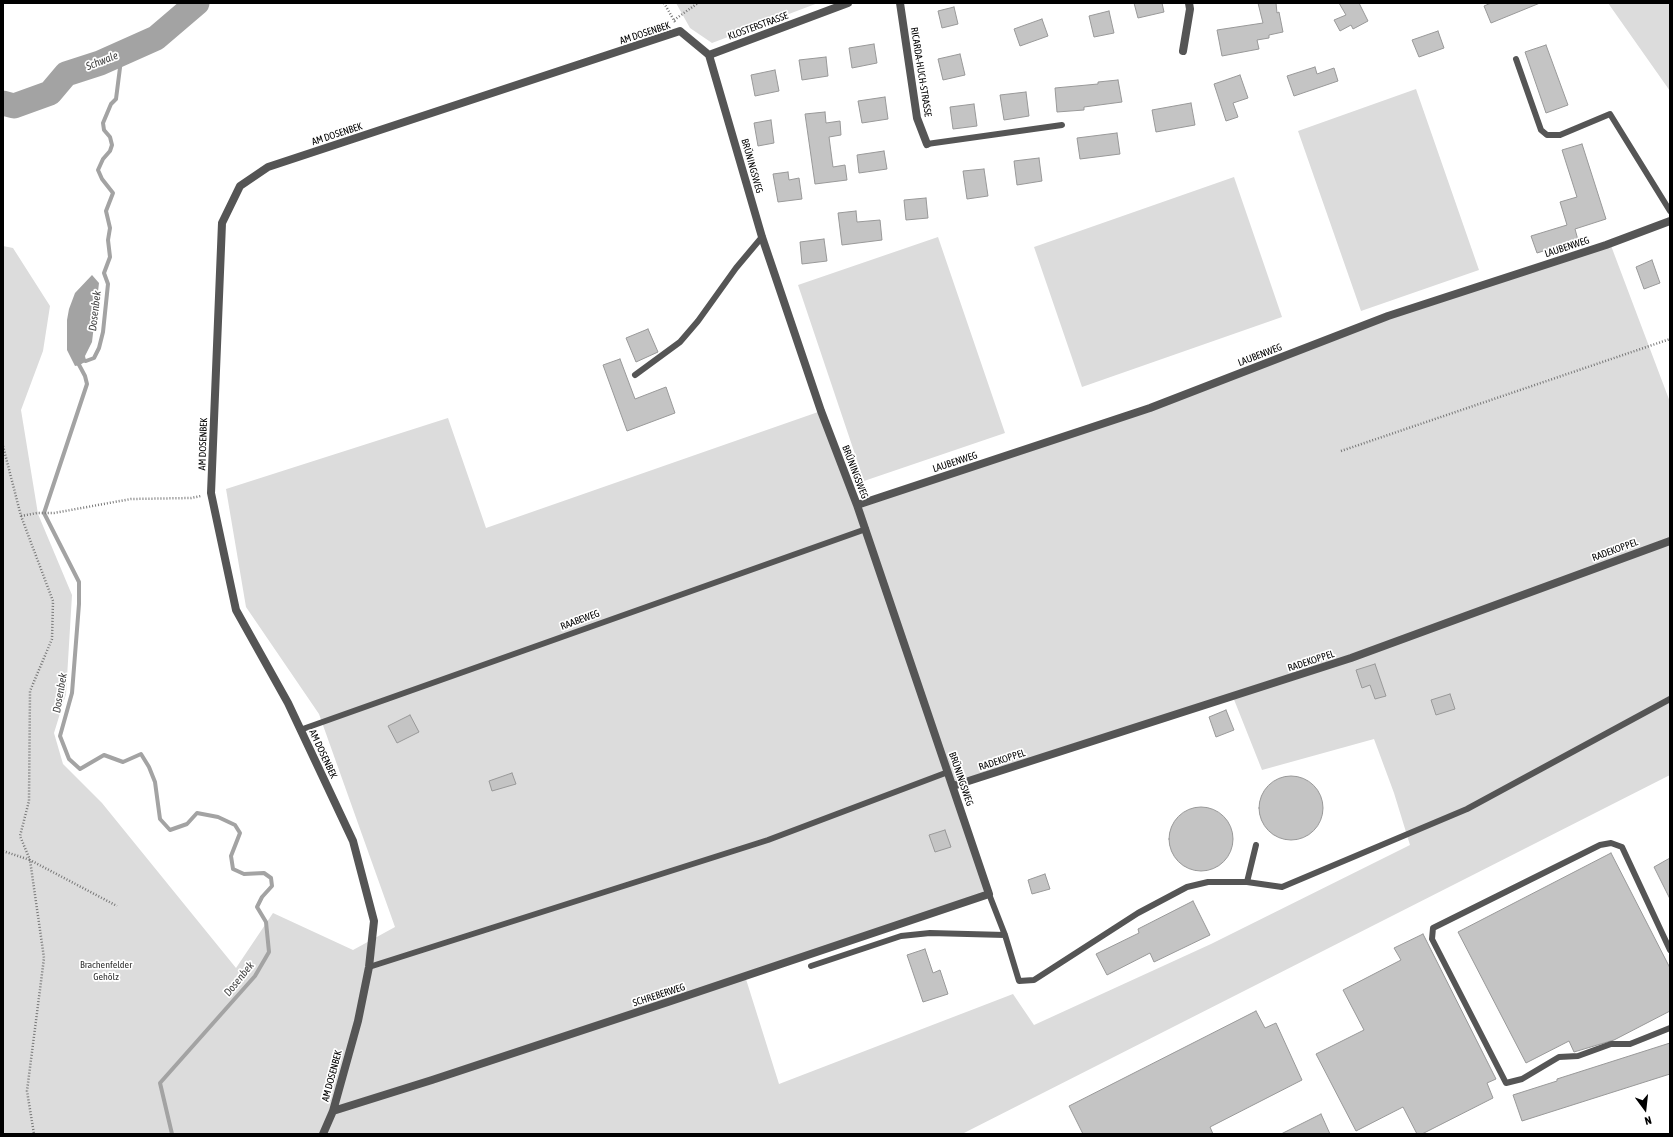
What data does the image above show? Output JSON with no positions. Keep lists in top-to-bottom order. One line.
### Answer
{"streets":{"street":["KLOSTERSTRASSE","AM DOSENBEK","RICARDA-HUCH-STRASSE","BRÜNINGSWEG","LAUBENWEG","RADEKOPPEL","SCHREBERWEG"],"lane":["RAABEWEG"]},"crossings":[["KLOSTERSTRASSE","BRÜNINGSWEG"],["AM DOSENBEK","RAABEWEG"],["AM DOSENBEK","SCHREBERWEG"],["BRÜNINGSWEG","LAUBENWEG"],["BRÜNINGSWEG","RADEKOPPEL"],["BRÜNINGSWEG","RAABEWEG"],["BRÜNINGSWEG","SCHREBERWEG"]],"water":["Schwale","Dosenbek"],"parks":["Brachenfelder Gehölz"],"north":"bottom"}
